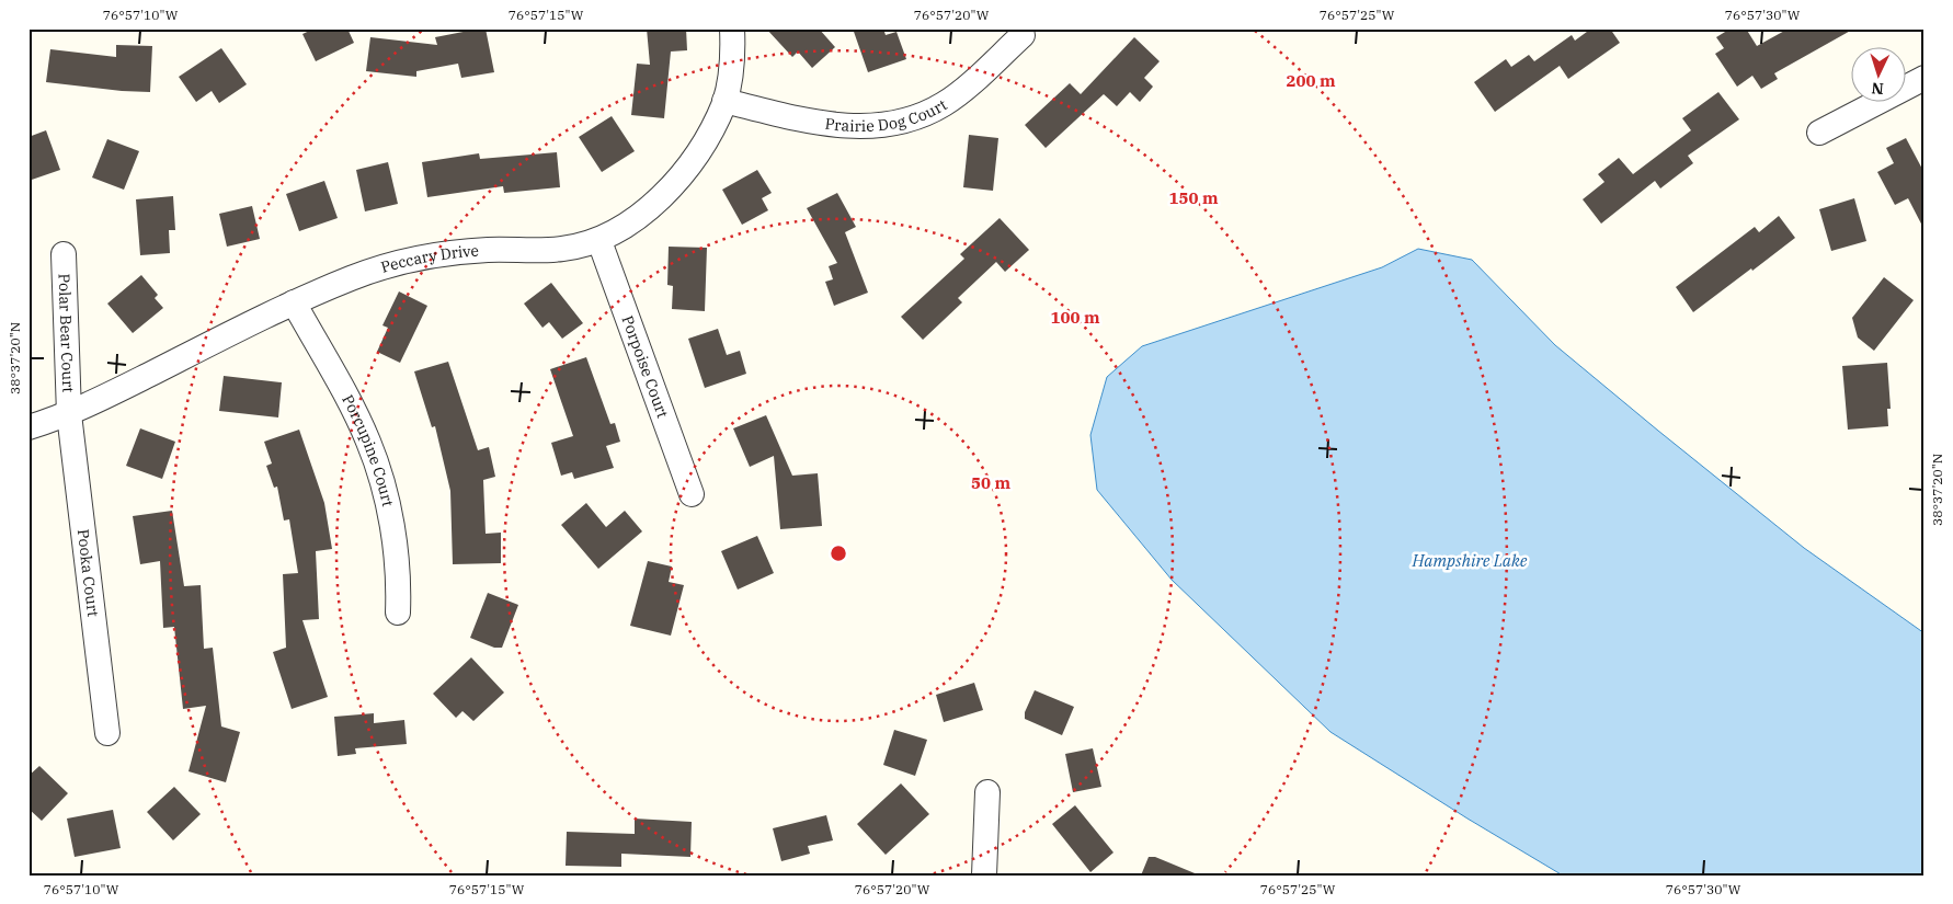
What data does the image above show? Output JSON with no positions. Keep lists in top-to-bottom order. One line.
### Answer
{"streets":{"street":["Prairie Dog Court","Peccary Drive","Polar Bear Court","Porpoise Court","Porcupine Court","Pooka Court"]},"crossings":[["Prairie Dog Court","Peccary Drive"],["Peccary Drive","Polar Bear Court"],["Peccary Drive","Porpoise Court"],["Peccary Drive","Porcupine Court"],["Peccary Drive","Pooka Court"],["Polar Bear Court","Pooka Court"]],"water":["Hampshire Lake"],"north":"bottom","coordinates":["76°57'10\"W","76°57'15\"W","76°57'20\"W","76°57'25\"W","76°57'30\"W","38°37'20\"N"],"rings":["200 m","150 m","100 m","50 m"]}
